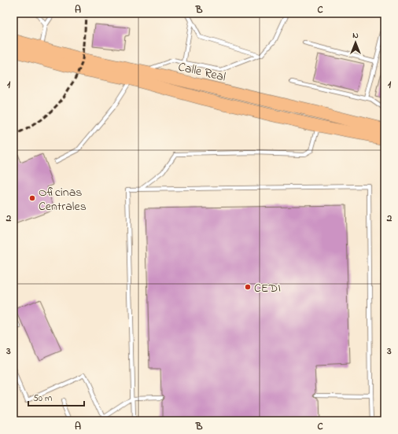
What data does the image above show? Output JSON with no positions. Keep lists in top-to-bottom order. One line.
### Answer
{"streets":{"main road":["Calle Real"]},"places":["Oficinas Centrales","CEDI"],"scale_bar":"50 m","north":"top","grid":{"columns":["A","B","C"],"rows":["1","2","3"]}}
